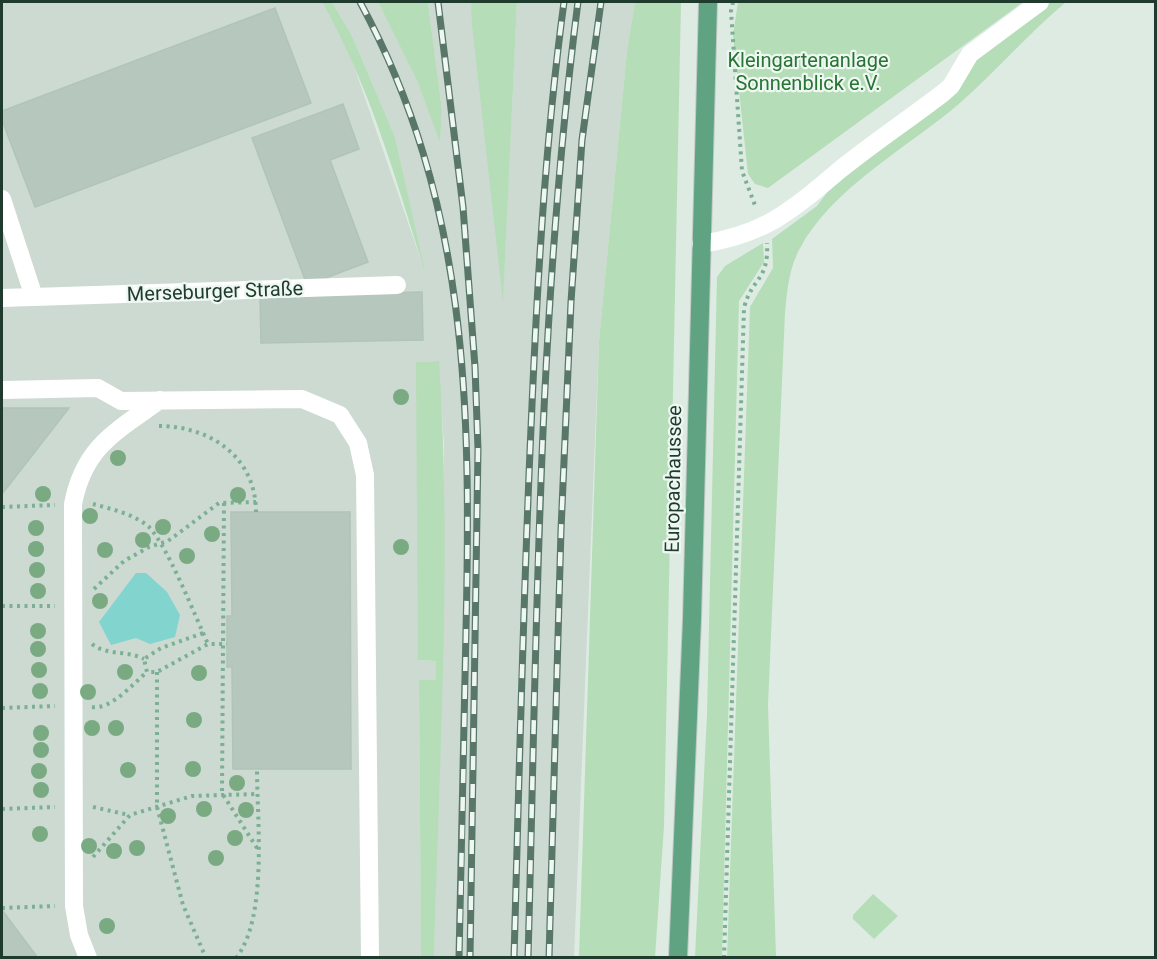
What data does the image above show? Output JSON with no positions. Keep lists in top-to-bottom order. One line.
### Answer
{"streets":{"main road":["Europachaussee"],"lane":["Merseburger Straße"]},"parks":["Kleingartenanlage Sonnenblick e.V."]}
